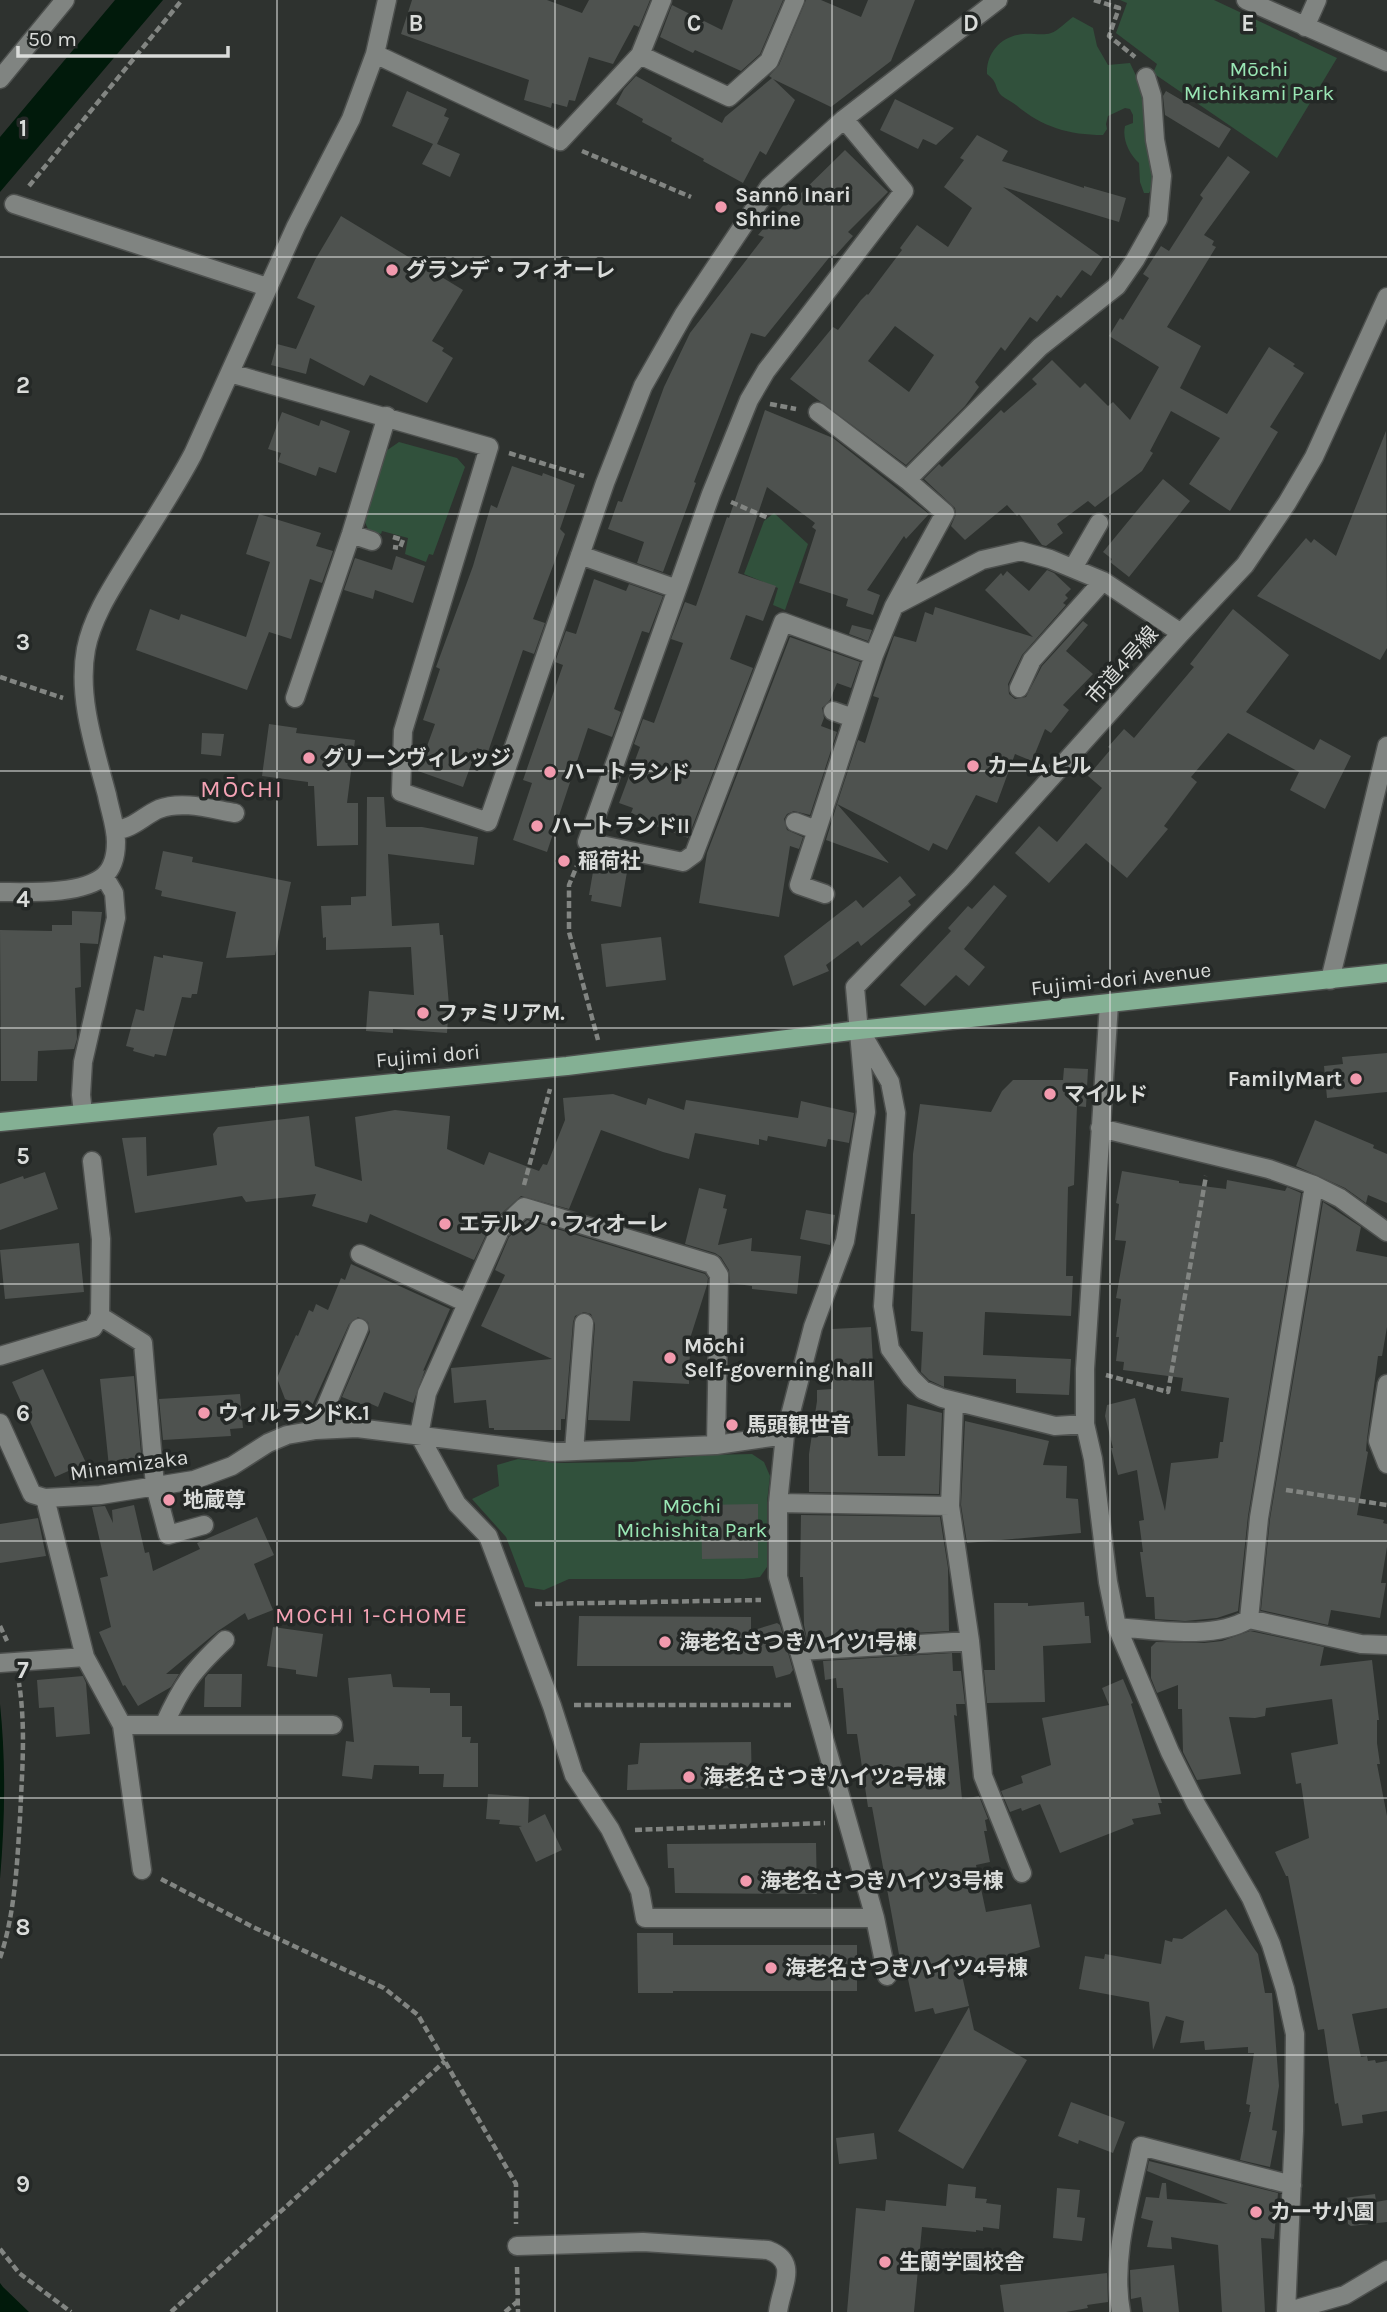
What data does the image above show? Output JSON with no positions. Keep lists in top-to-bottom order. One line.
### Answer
{"streets":{"main road":["Fujimi-dori Avenue","Fujimi dori"],"street":["市道4号線","Minamizaka"]},"crossings":[["市道4号線","Fujimi-dori Avenue"],["市道4号線","Fujimi dori"],["市道4号線","Minamizaka"],["Fujimi-dori Avenue","Fujimi dori"]],"districts":["MŌCHI","MOCHI 1-CHOME"],"parks":["Mōchi Michikami Park","Mōchi Michishita Park"],"places":["Sannō Inari Shrine","グランデ・フィオーレ","グリーンヴィレッジ","カームヒル","ハートランド","ハートランドII","稲荷社","ファミリアM.","FamilyMart","マイルド","エテルノ・フィオーレ","Mōchi Self-governing hall","ウィルランドK.1","馬頭観世音","地蔵尊","海老名さつきハイツ1号棟","海老名さつきハイツ2号棟","海老名さつきハイツ3号棟","海老名さつきハイツ4号棟","カーサ小園","生蘭学園校舎"],"scale_bar":"50 m","grid":{"columns":["B","C","D","E"],"rows":["1","2","3","4","5","6","7","8","9"]}}
